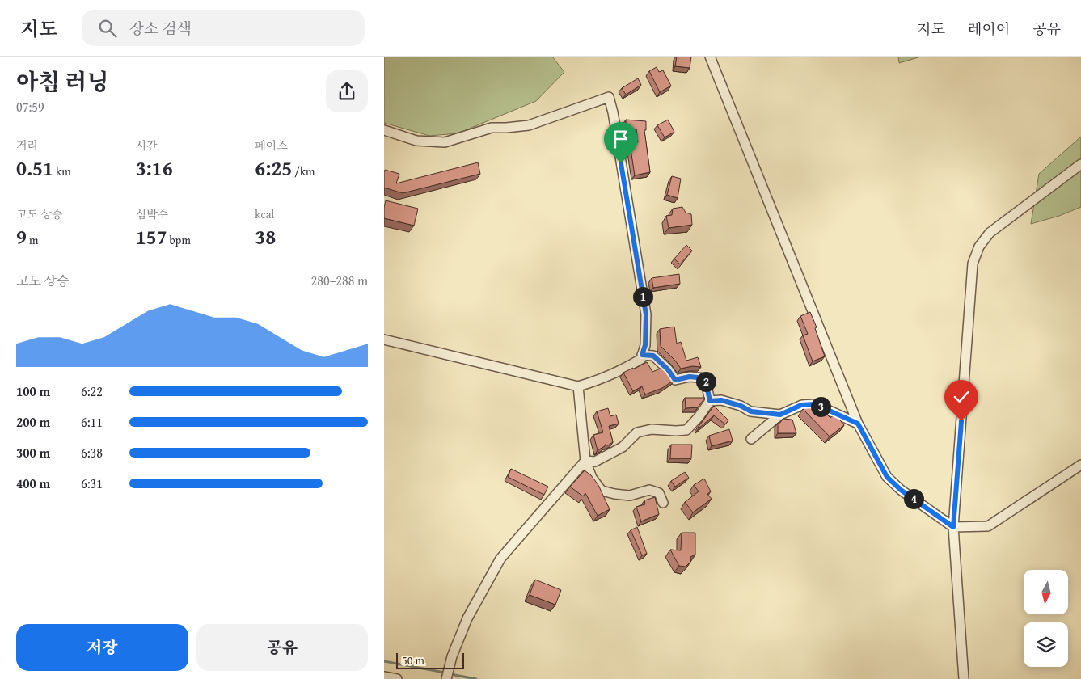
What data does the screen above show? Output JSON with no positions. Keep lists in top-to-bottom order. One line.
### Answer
{"scale_bar":"50 m","north":"bottom","page":{"header":"지도","search":"장소 검색","nav":["지도","레이어","공유"],"heading":["아침 러닝","07:59"],"stats":[["거리","0.51 km"],["시간","3:16"],["페이스","6:25 /km"],["고도 상승","9 m"],["심박수","157 bpm"],["kcal","38"]],"chart":["고도 상승","280–288 m"],"pins":["1","2","3","4"],"list":[{"name":"100 m","note":"6:22"},{"name":"200 m","note":"6:11"},{"name":"300 m","note":"6:38"},{"name":"400 m","note":"6:31"}],"buttons":["저장","공유"],"scale":"50 m"}}
